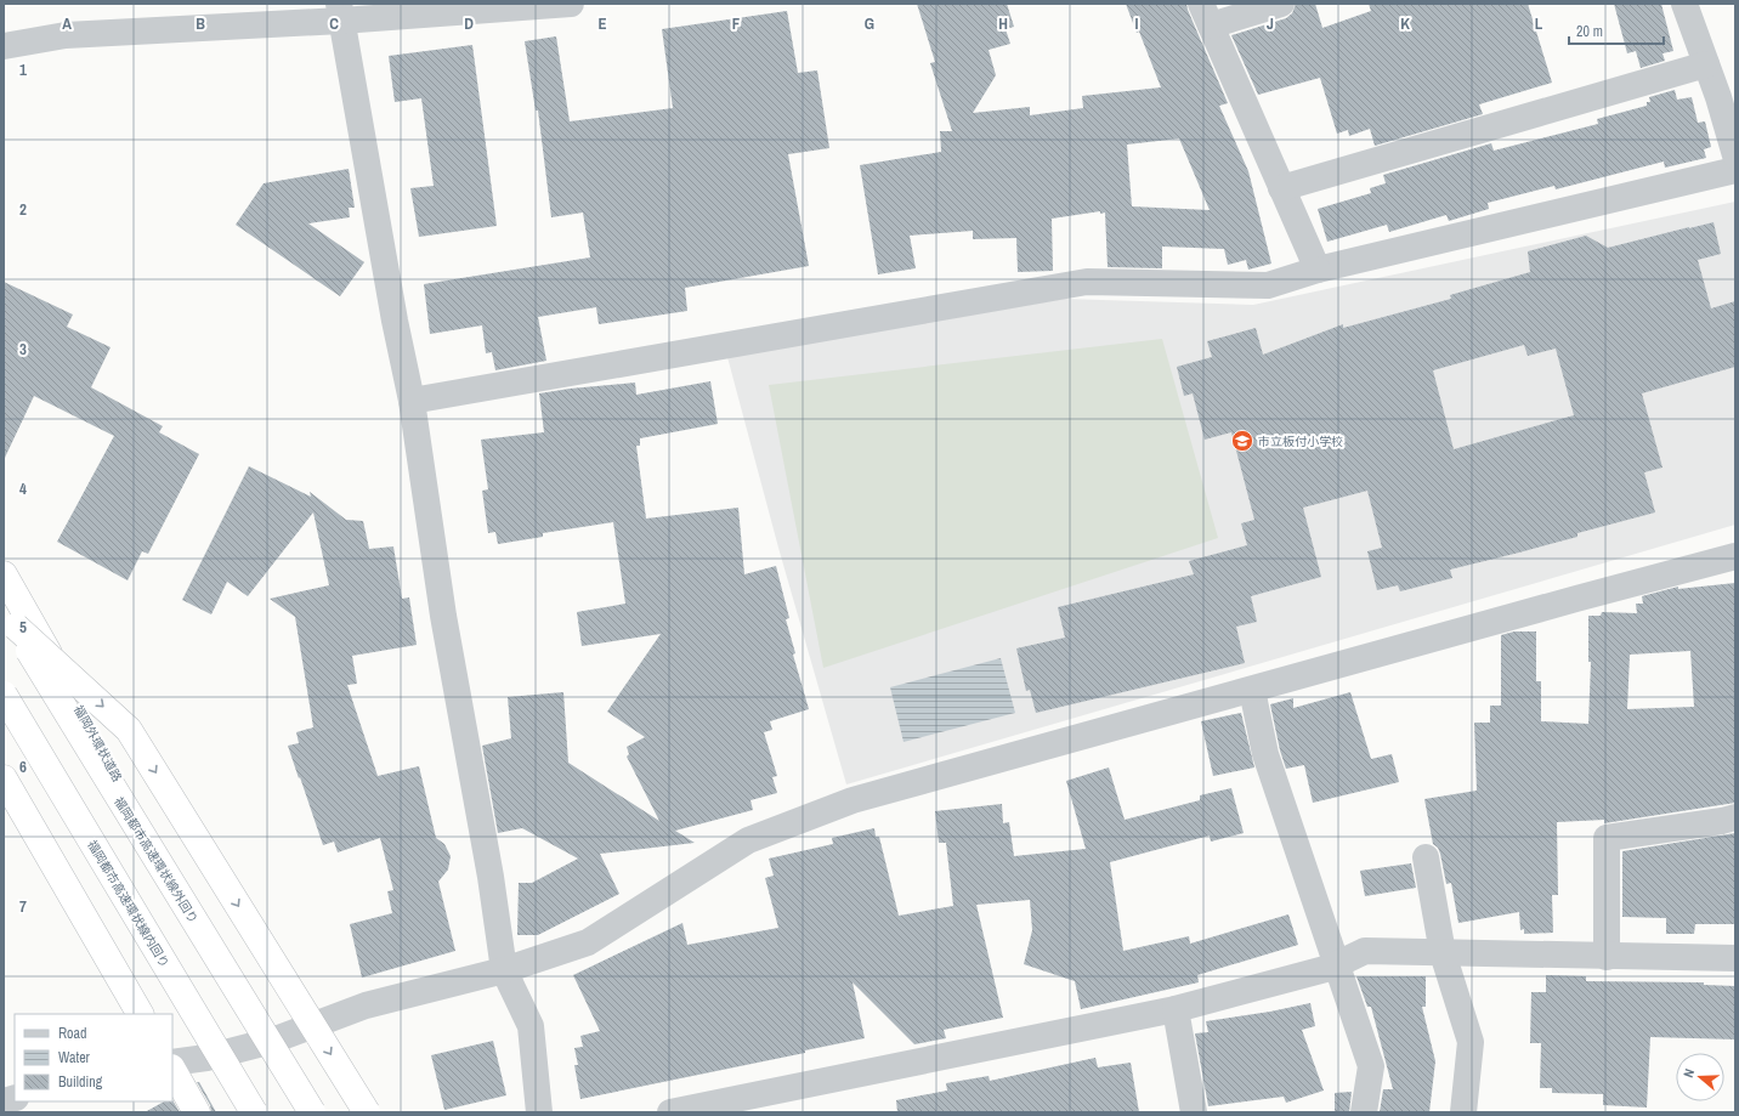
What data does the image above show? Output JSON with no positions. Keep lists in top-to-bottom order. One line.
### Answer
{"streets":{"highway":["福岡外環状道路","福岡都市高速環状線外回り","福岡都市高速環状線内回り"]},"crossings":[["福岡外環状道路","福岡都市高速環状線外回り"]],"places":{"school or university":["市立板付小学校"]},"legend":["Road","Water","Building"],"scale_bar":"20 m","north":"left","grid":{"columns":["A","B","C","D","E","F","G","H","I","J","K","L"],"rows":["1","2","3","4","5","6","7"]}}
